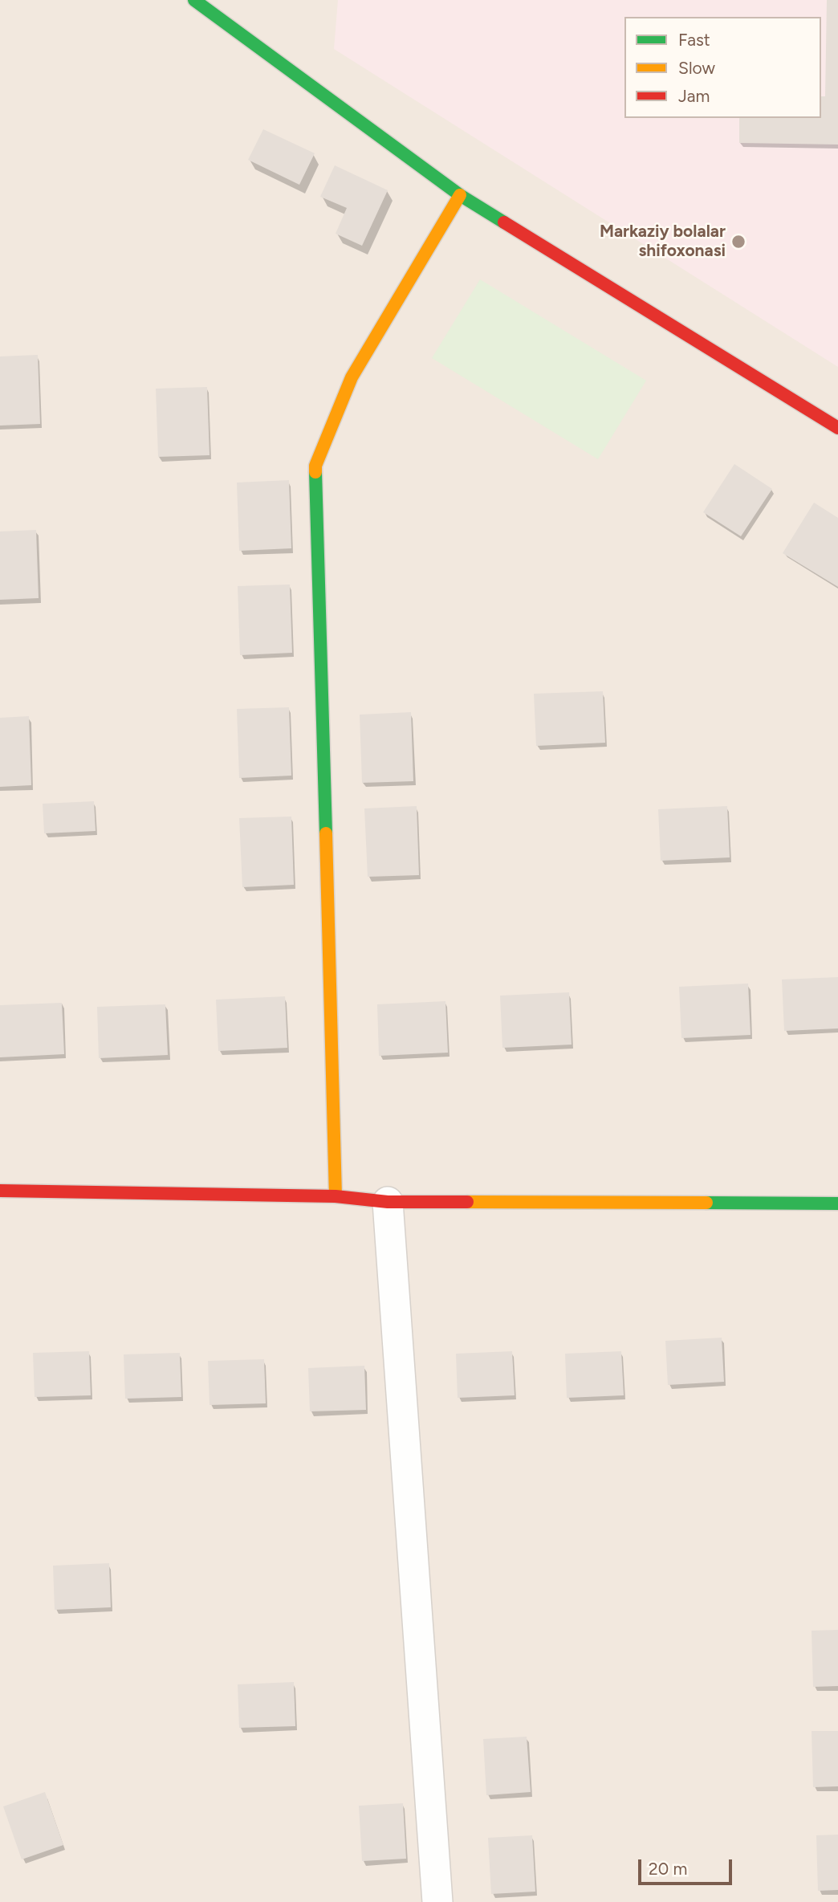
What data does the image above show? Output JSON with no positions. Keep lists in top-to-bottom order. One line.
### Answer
{"places":["Markaziy bolalar shifoxonasi"],"legend":["Fast","Slow","Jam"],"scale_bar":"20 m"}
